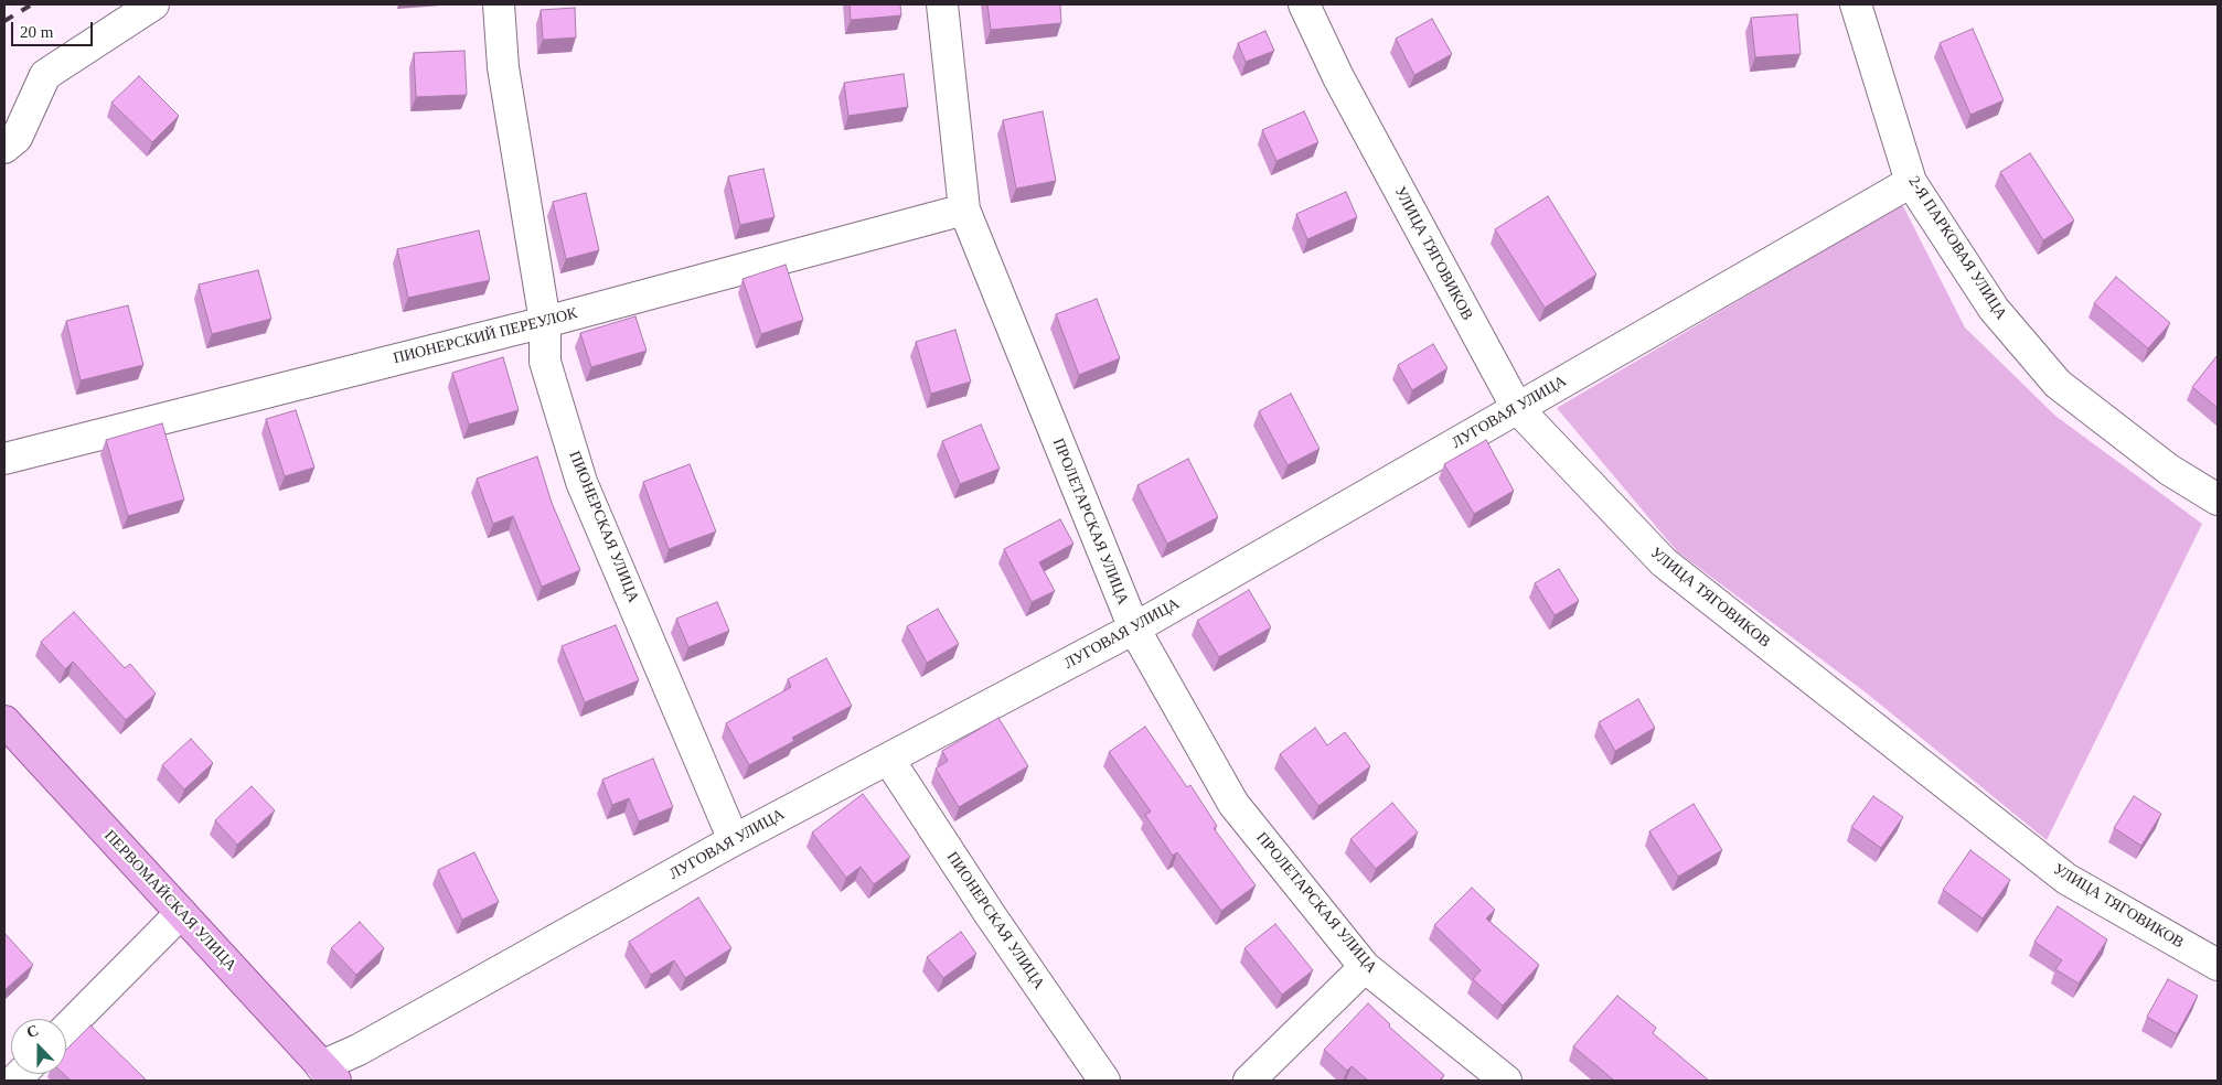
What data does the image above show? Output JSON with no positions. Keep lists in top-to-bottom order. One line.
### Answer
{"streets":{"main road":["ПЕРВОМАЙСКАЯ УЛИЦА"],"street":["2-Я ПАРКОВАЯ УЛИЦА","УЛИЦА ТЯГОВИКОВ","ПИОНЕРСКИЙ ПЕРЕУЛОК","ЛУГОВАЯ УЛИЦА","ПРОЛЕТАРСКАЯ УЛИЦА","ПИОНЕРСКАЯ УЛИЦА"]},"crossings":[["2-Я ПАРКОВАЯ УЛИЦА","ЛУГОВАЯ УЛИЦА"],["УЛИЦА ТЯГОВИКОВ","ЛУГОВАЯ УЛИЦА"],["ПИОНЕРСКИЙ ПЕРЕУЛОК","ПРОЛЕТАРСКАЯ УЛИЦА"],["ПИОНЕРСКИЙ ПЕРЕУЛОК","ПИОНЕРСКАЯ УЛИЦА"],["ЛУГОВАЯ УЛИЦА","ПРОЛЕТАРСКАЯ УЛИЦА"],["ЛУГОВАЯ УЛИЦА","ПИОНЕРСКАЯ УЛИЦА"],["ЛУГОВАЯ УЛИЦА","ПЕРВОМАЙСКАЯ УЛИЦА"]],"scale_bar":"20 m","north":"top"}
